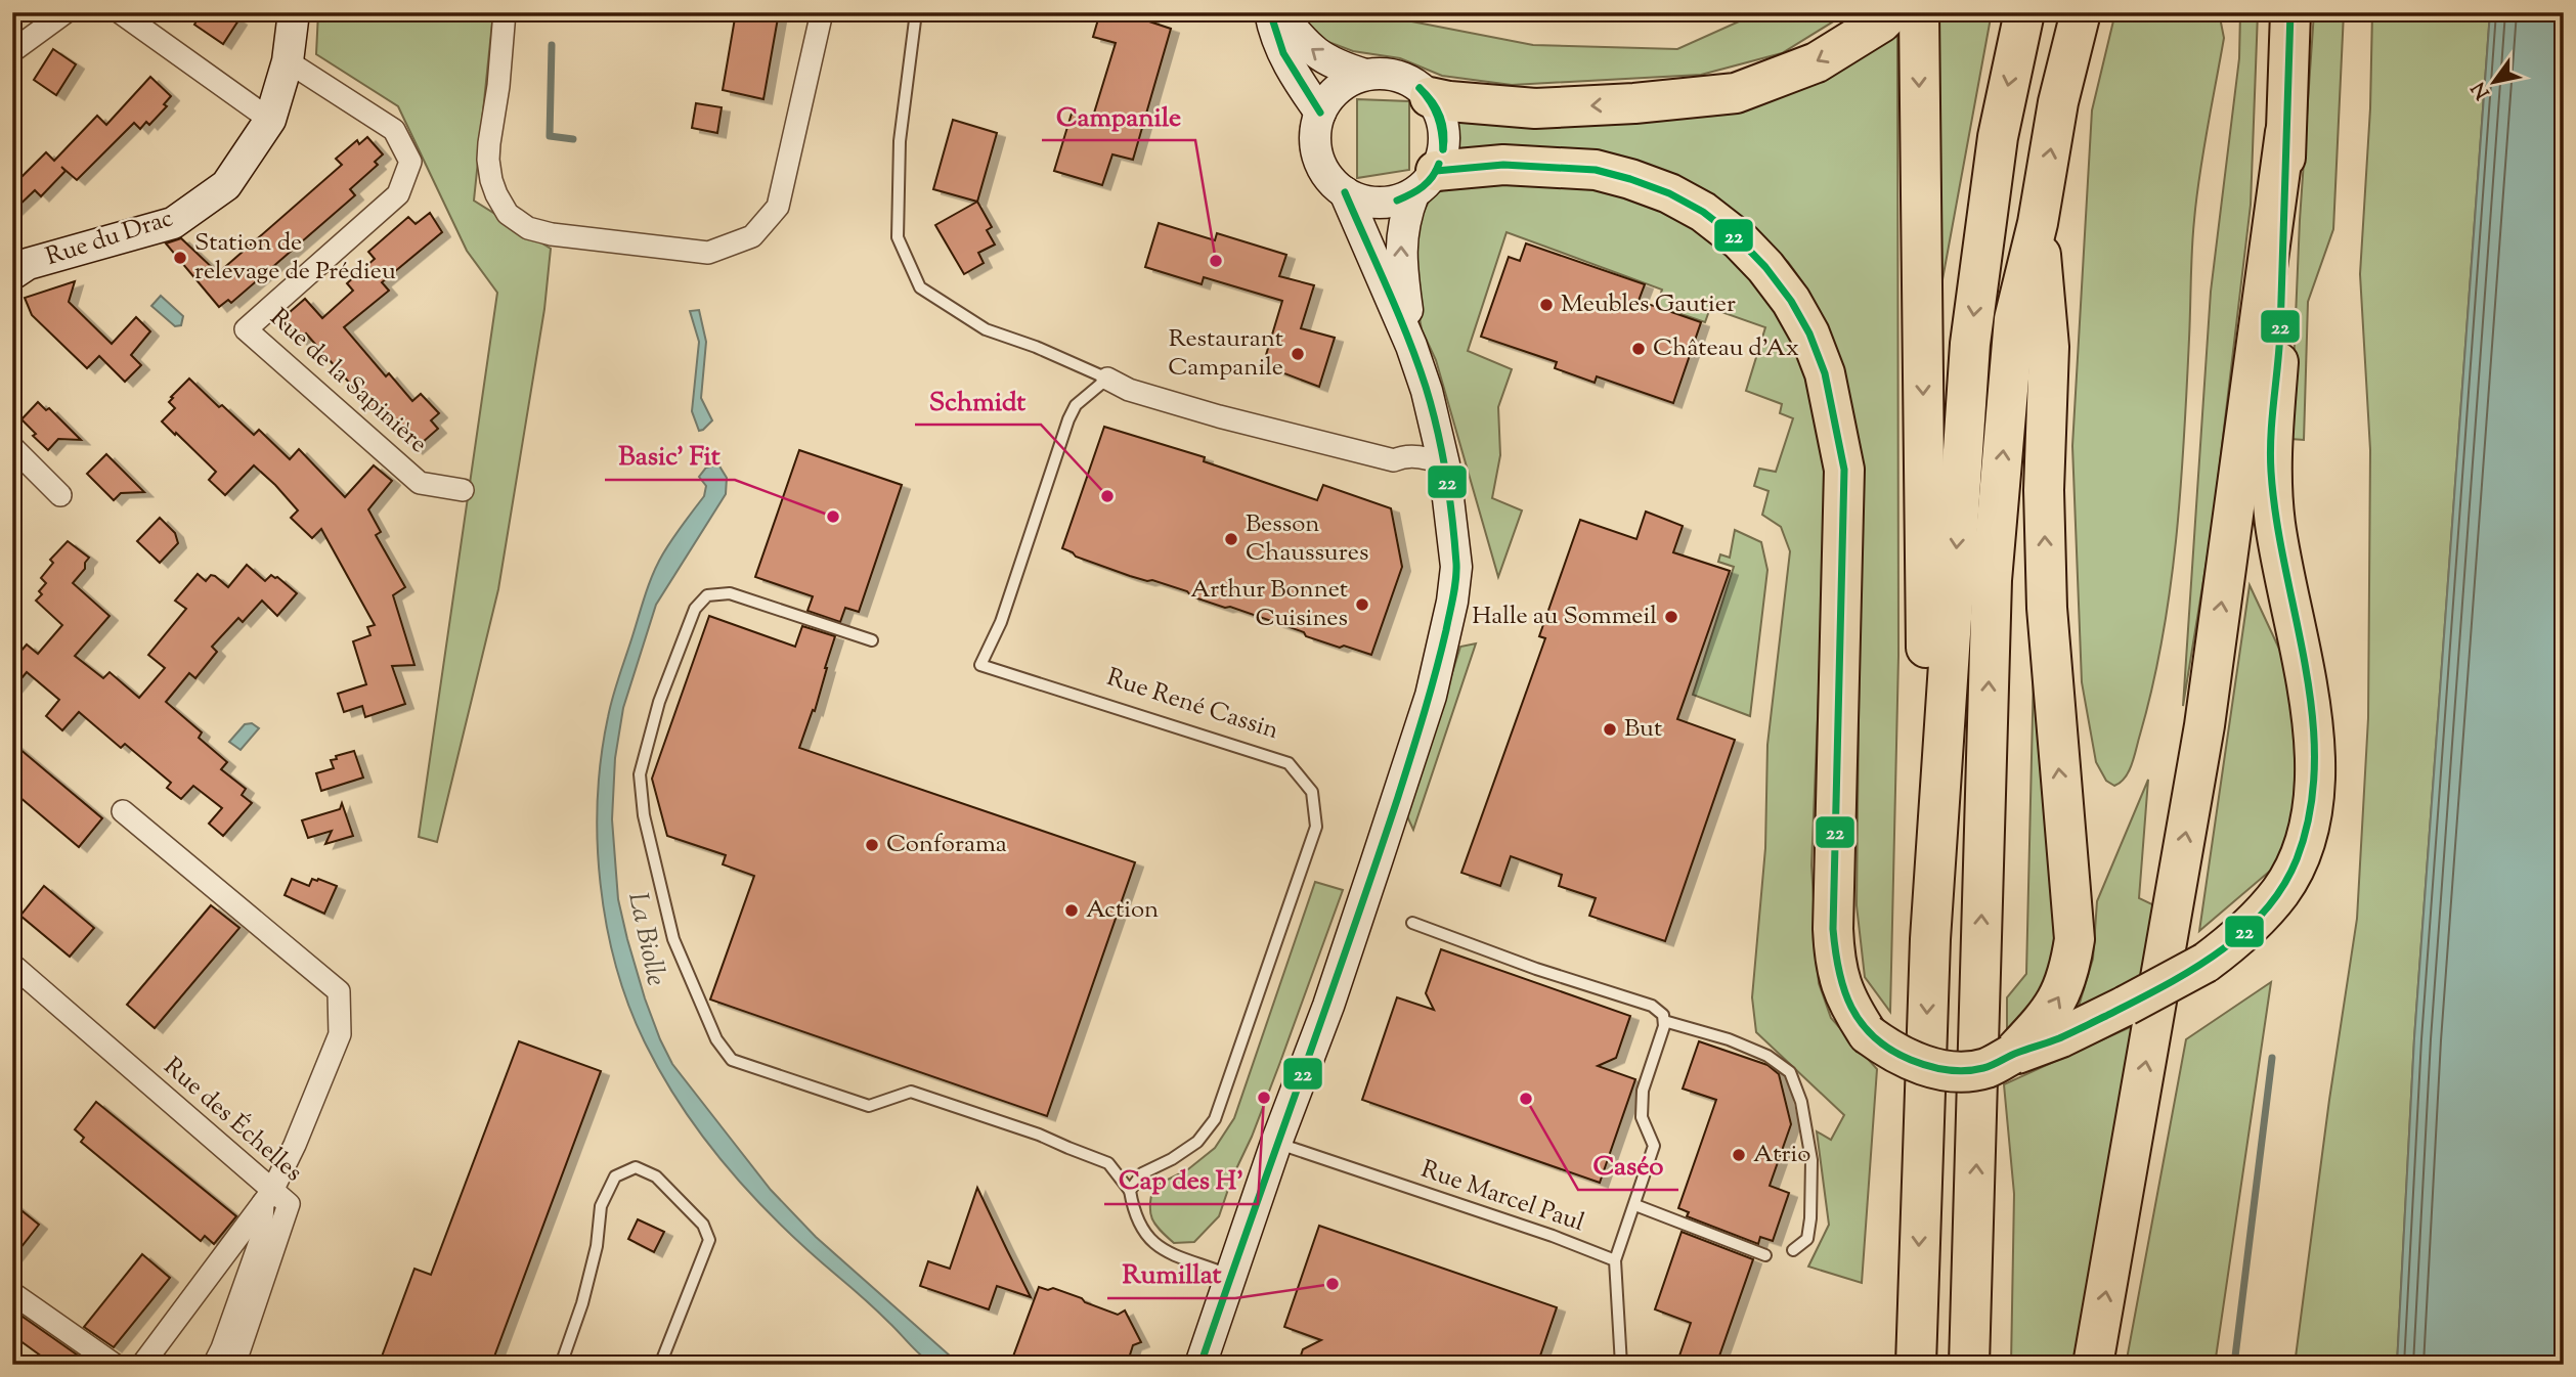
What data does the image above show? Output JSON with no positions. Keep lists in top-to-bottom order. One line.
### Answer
{"streets":{"street":["Rue du Drac","Rue de la Sapinière","Rue des Échelles"],"lane":["Rue René Cassin","Rue Marcel Paul"]},"crossings":[["Rue du Drac","Rue de la Sapinière"]],"water":["La Biolle"],"places":["Station de relevage de Prédieu","Campanile","Meubles Gautier","Château d'Ax","Restaurant Campanile","Schmidt","Basic' Fit","Besson Chaussures","Arthur Bonnet Cuisines","Halle au Sommeil","But","Conforama","Action","Cap des H'","Caséo","Atrio","Rumillat"],"lines":["transit line 22"],"north":"bottom left"}
